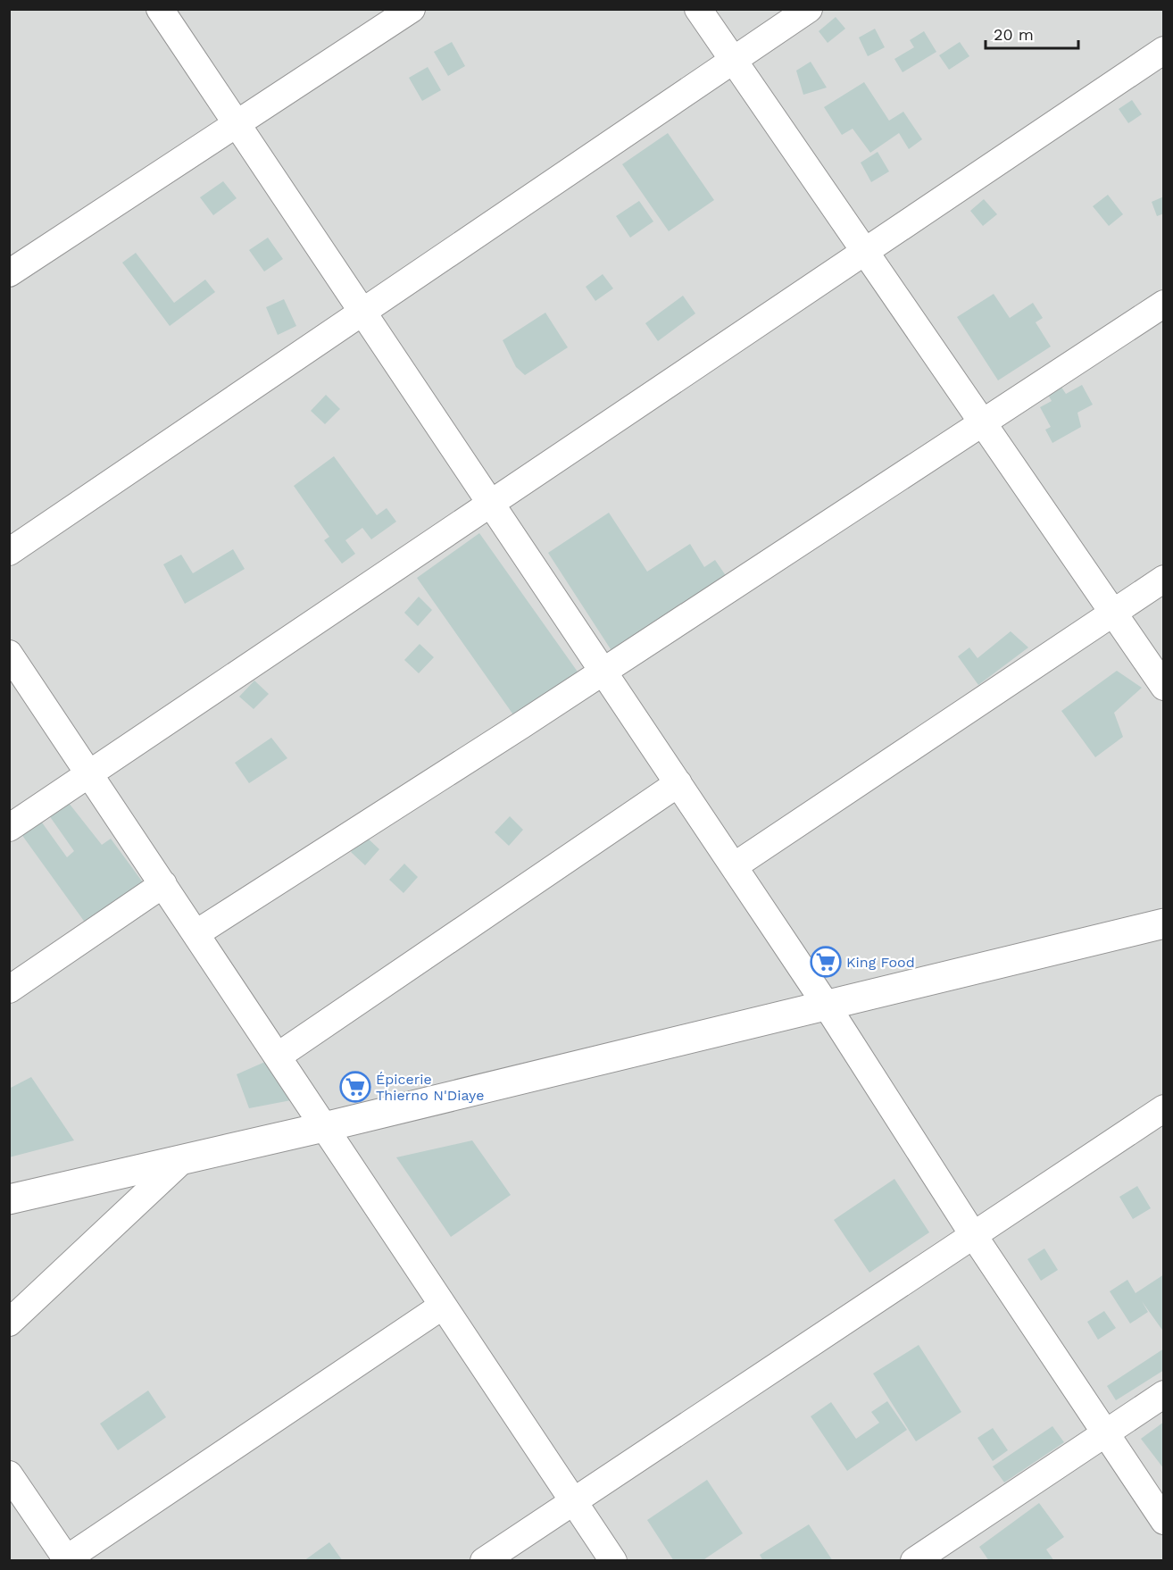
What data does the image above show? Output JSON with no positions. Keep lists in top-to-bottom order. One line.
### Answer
{"places":{"supermarket":["King Food","Épicerie Thierno N'Diaye"]},"scale_bar":"20 m"}
